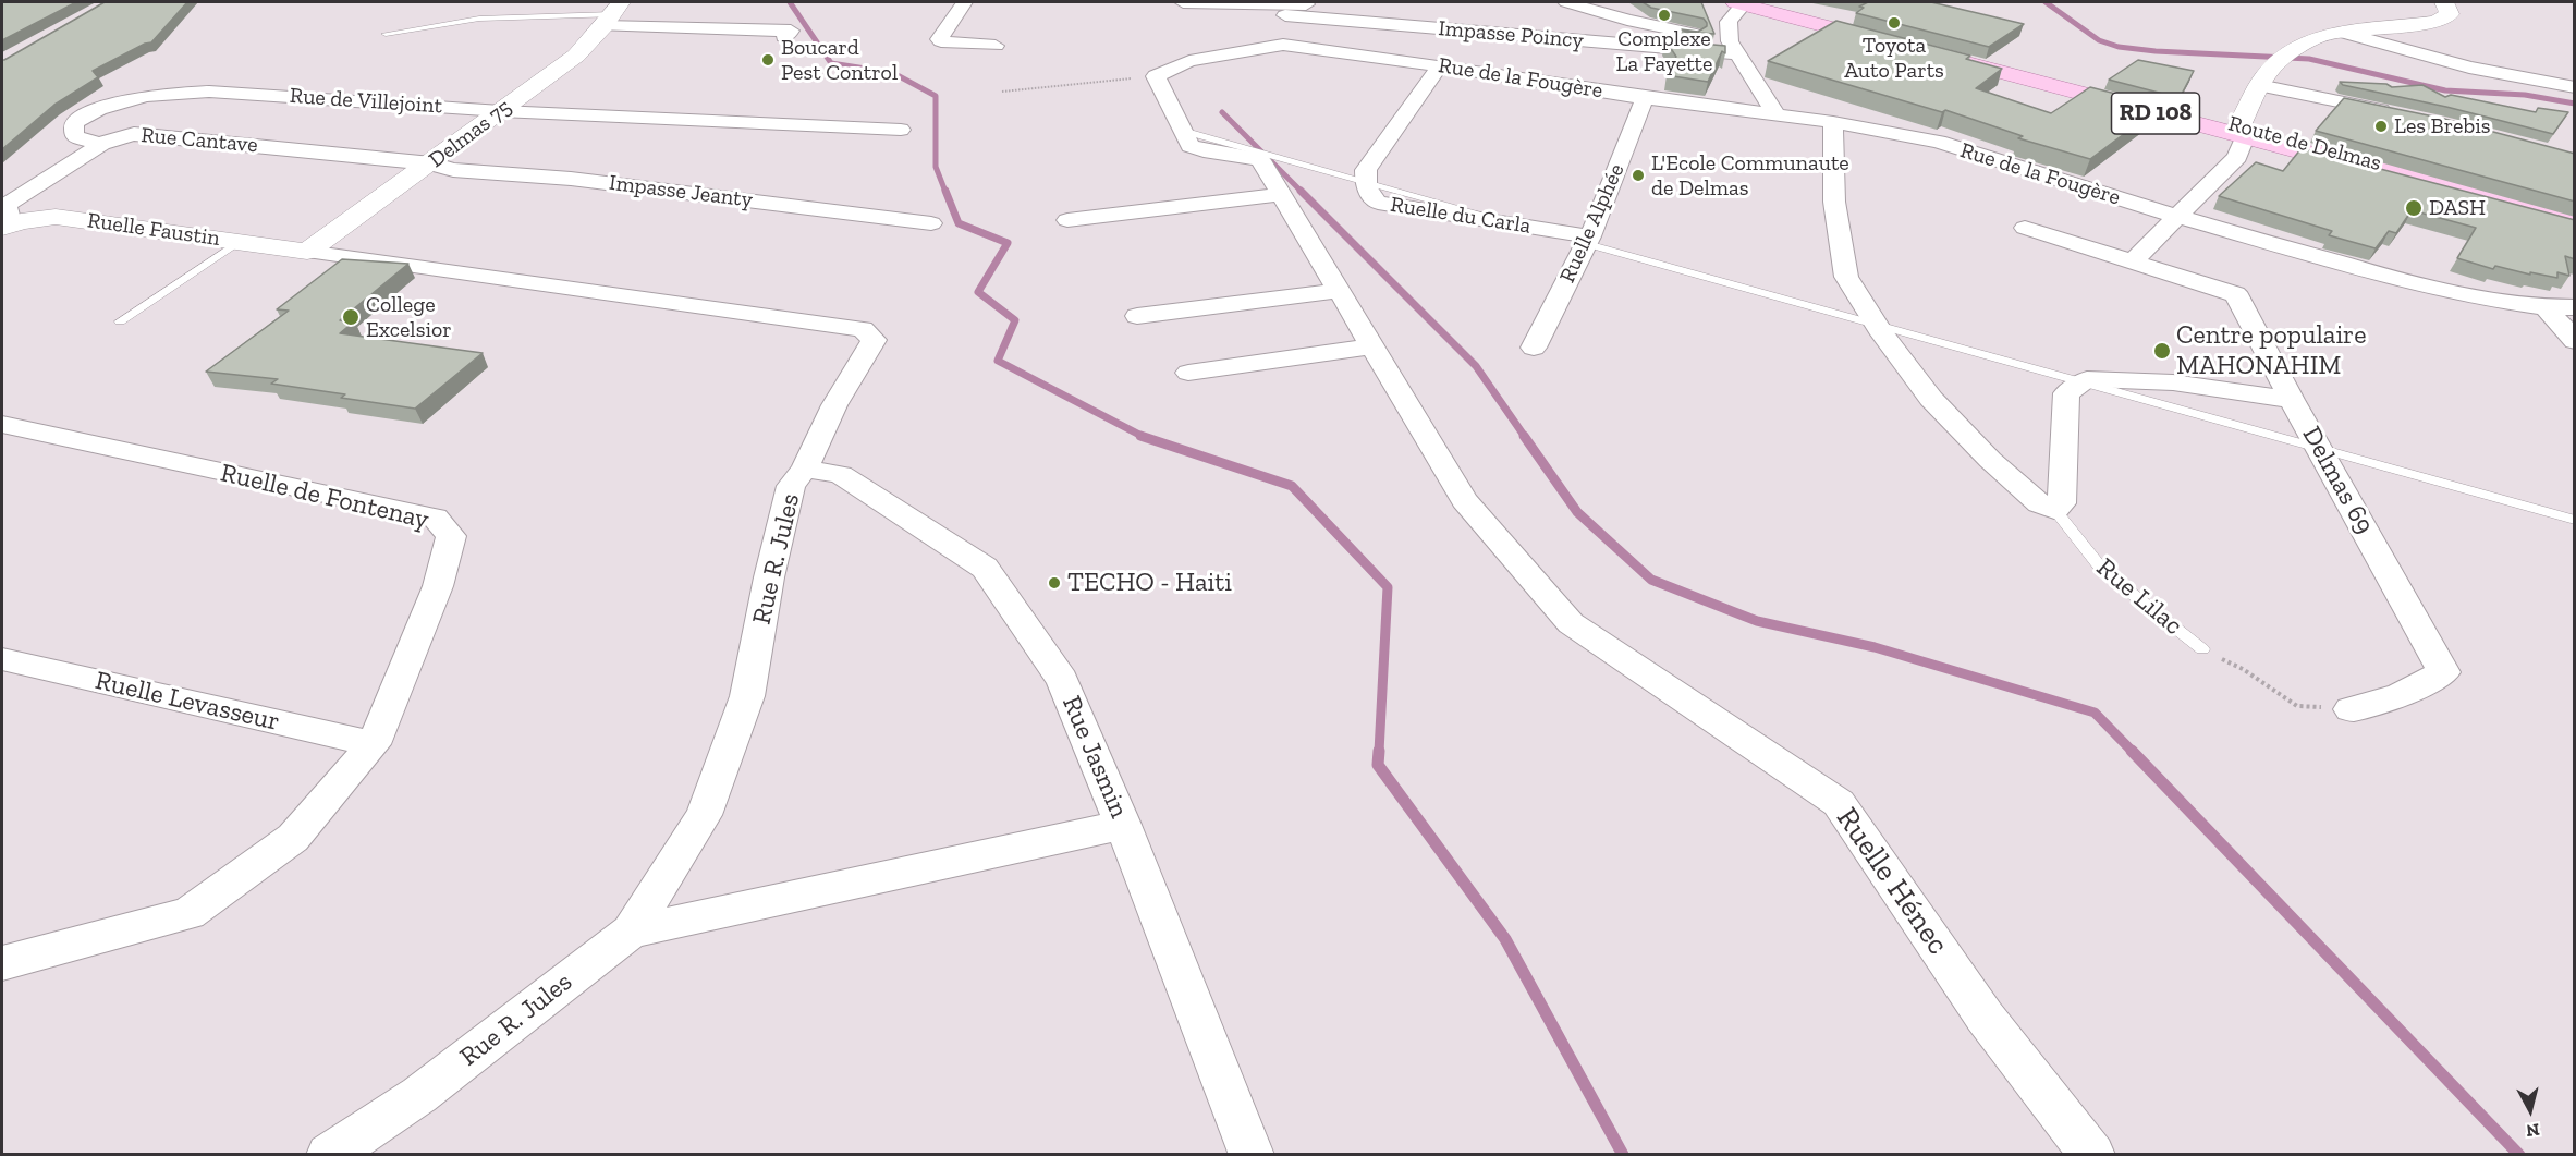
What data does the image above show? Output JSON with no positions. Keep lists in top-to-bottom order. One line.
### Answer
{"streets":{"main road":["RD 108","Route de Delmas"],"street":["Impasse Poincy","Rue de la Fougère","Rue de Villejoint","Delmas 75","Rue Cantave","Impasse Jeanty","Ruelle du Carla","Ruelle Alphée","Ruelle Faustin","Delmas 69","Ruelle de Fontenay","Rue R. Jules","Ruelle Levasseur","Rue Jasmin","Ruelle Hénec"],"lane":["Rue Lilac"]},"crossings":[["Rue de la Fougère","Ruelle du Carla"],["Rue de la Fougère","Ruelle Alphée"],["Rue de Villejoint","Delmas 75"],["Rue de Villejoint","Rue Cantave"],["Delmas 75","Rue Cantave"],["Delmas 75","Impasse Jeanty"],["Delmas 75","Ruelle Faustin"],["Delmas 75","Rue R. Jules"],["Rue Cantave","Impasse Jeanty"],["Rue Cantave","Ruelle Faustin"],["Ruelle du Carla","Ruelle Alphée"],["Ruelle Faustin","Rue R. Jules"],["Ruelle de Fontenay","Ruelle Levasseur"],["Rue R. Jules","Rue Jasmin"]],"places":["Complexe La Fayette","Toyota Auto Parts","Boucard Pest Control","Les Brebis","L'Ecole Communaute de Delmas","DASH","College Excelsior","Centre populaire MAHONAHIM","TECHO - Haiti"],"north":"bottom"}
